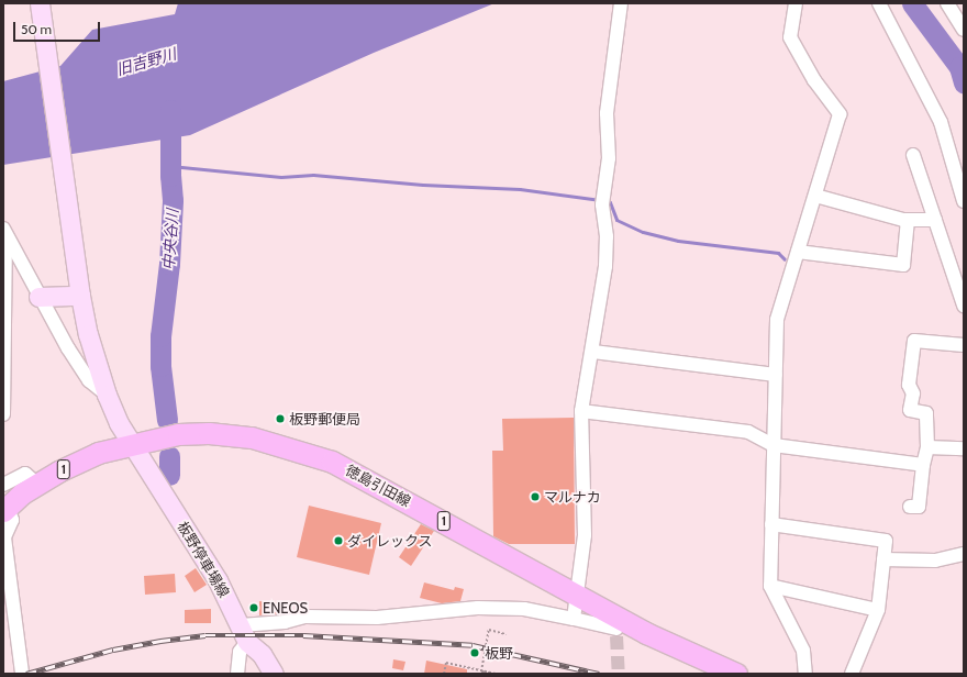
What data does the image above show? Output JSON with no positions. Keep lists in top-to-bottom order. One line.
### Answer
{"streets":{"main road":["1","徳島引田線"],"street":["板野停車場線"]},"crossings":[["徳島引田線","板野停車場線"]],"water":["旧吉野川","中央谷川"],"places":["板野郵便局","マルナカ","ダイレックス","ENEOS","板野"],"scale_bar":"50 m"}
